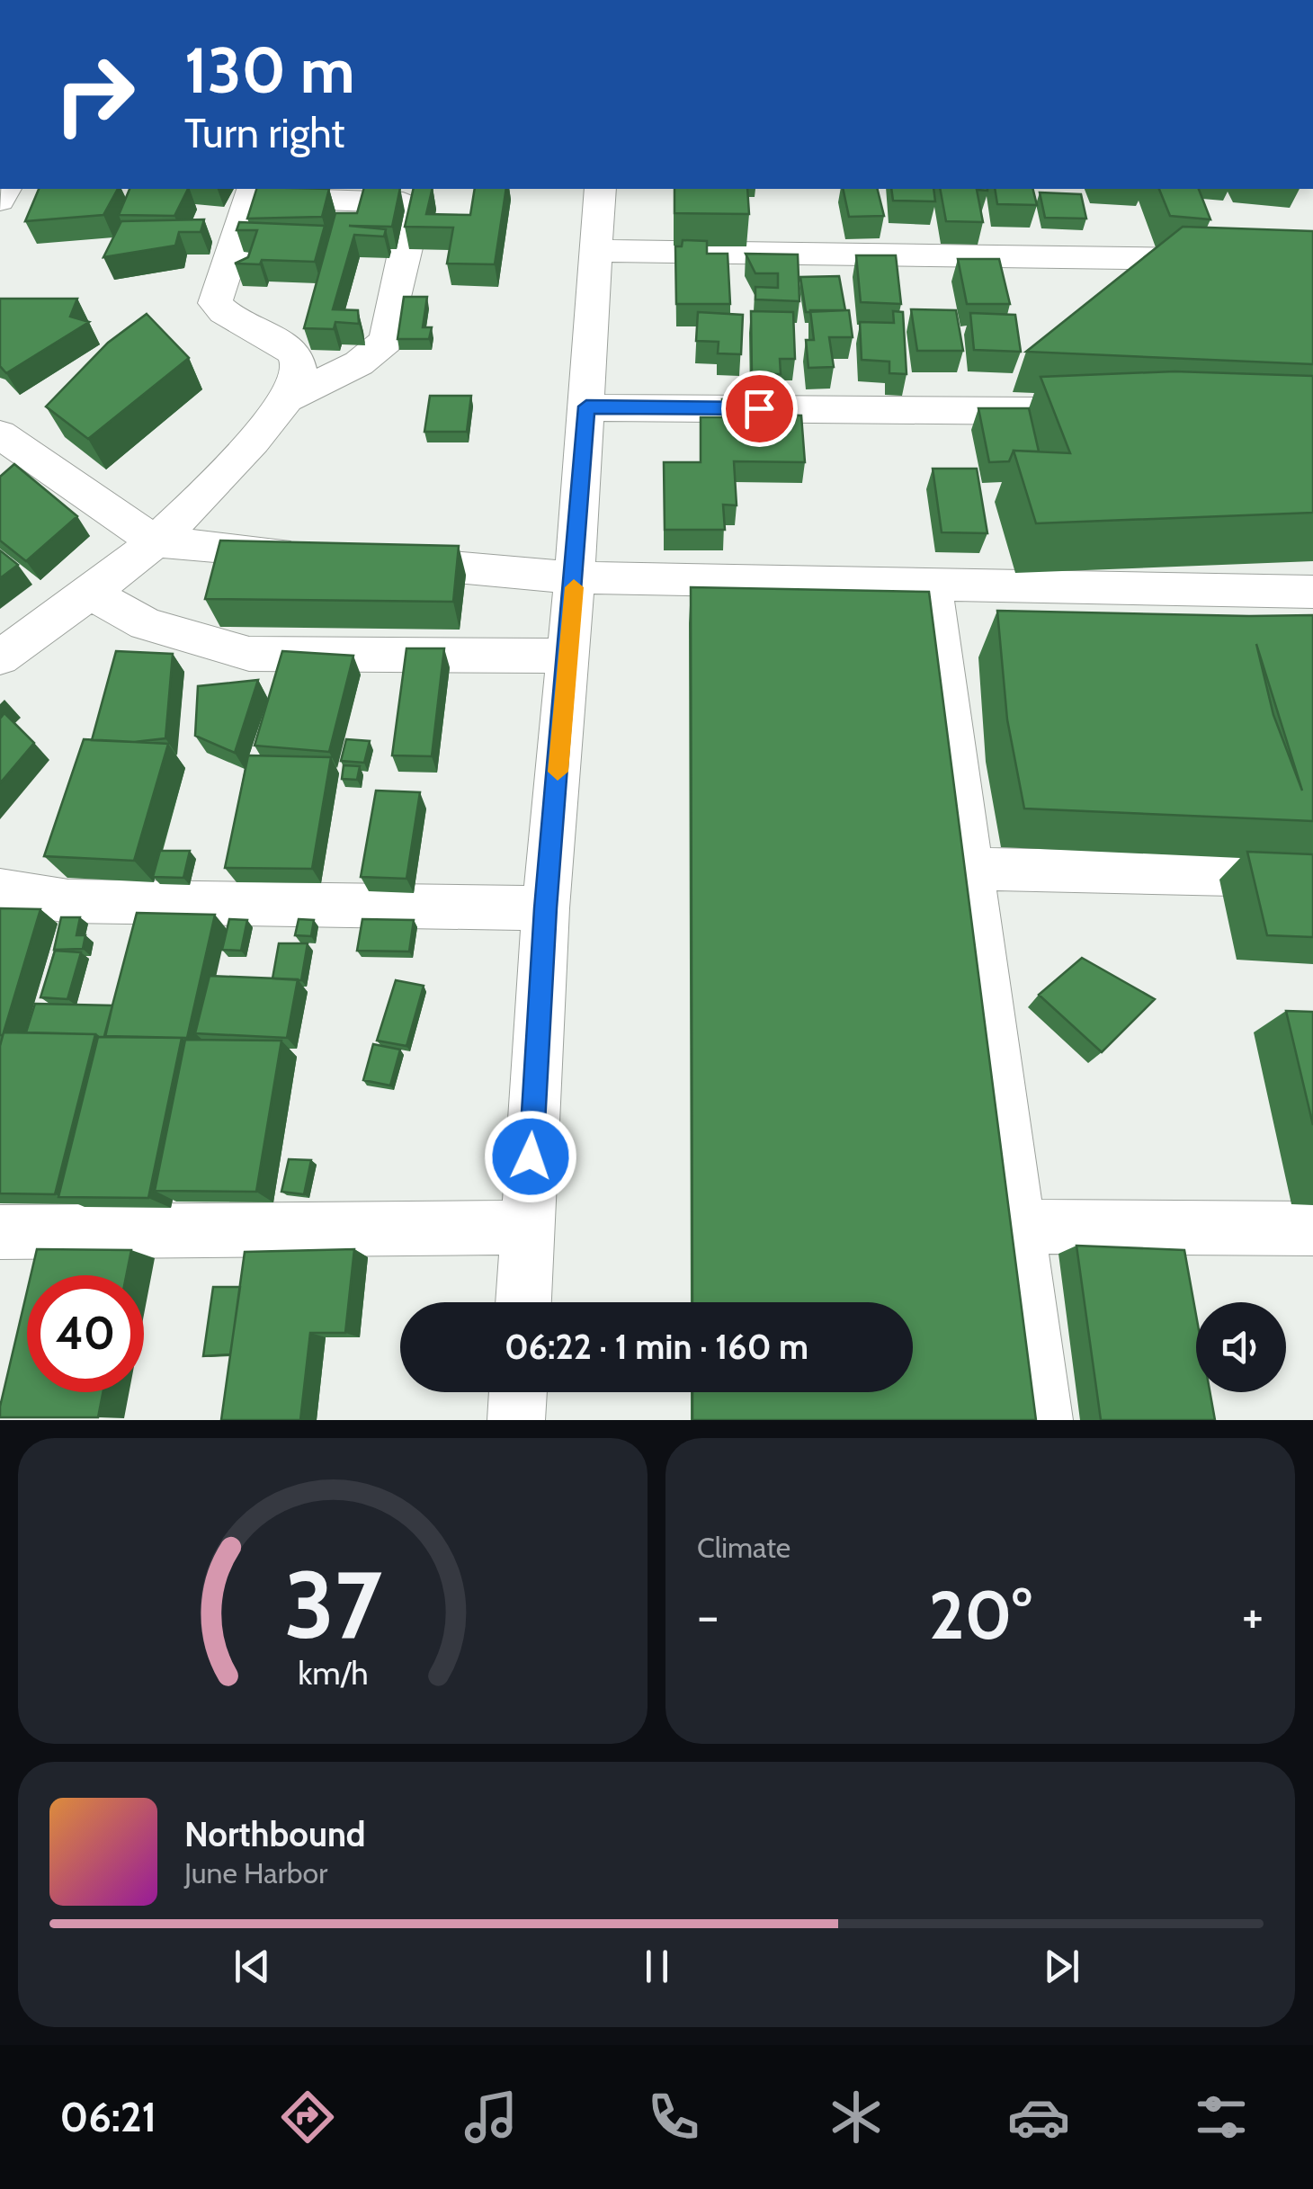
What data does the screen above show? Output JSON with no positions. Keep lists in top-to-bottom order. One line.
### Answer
{"page":{"turn":["130 m","Turn right"],"limit":"40","trip":"06:22 · 1 min · 160 m","tile":"Climate","heat":["−","20°","+"],"song":["Northbound","June Harbor"],"tabs":"06:21","gauge":["37","km/h"]}}
